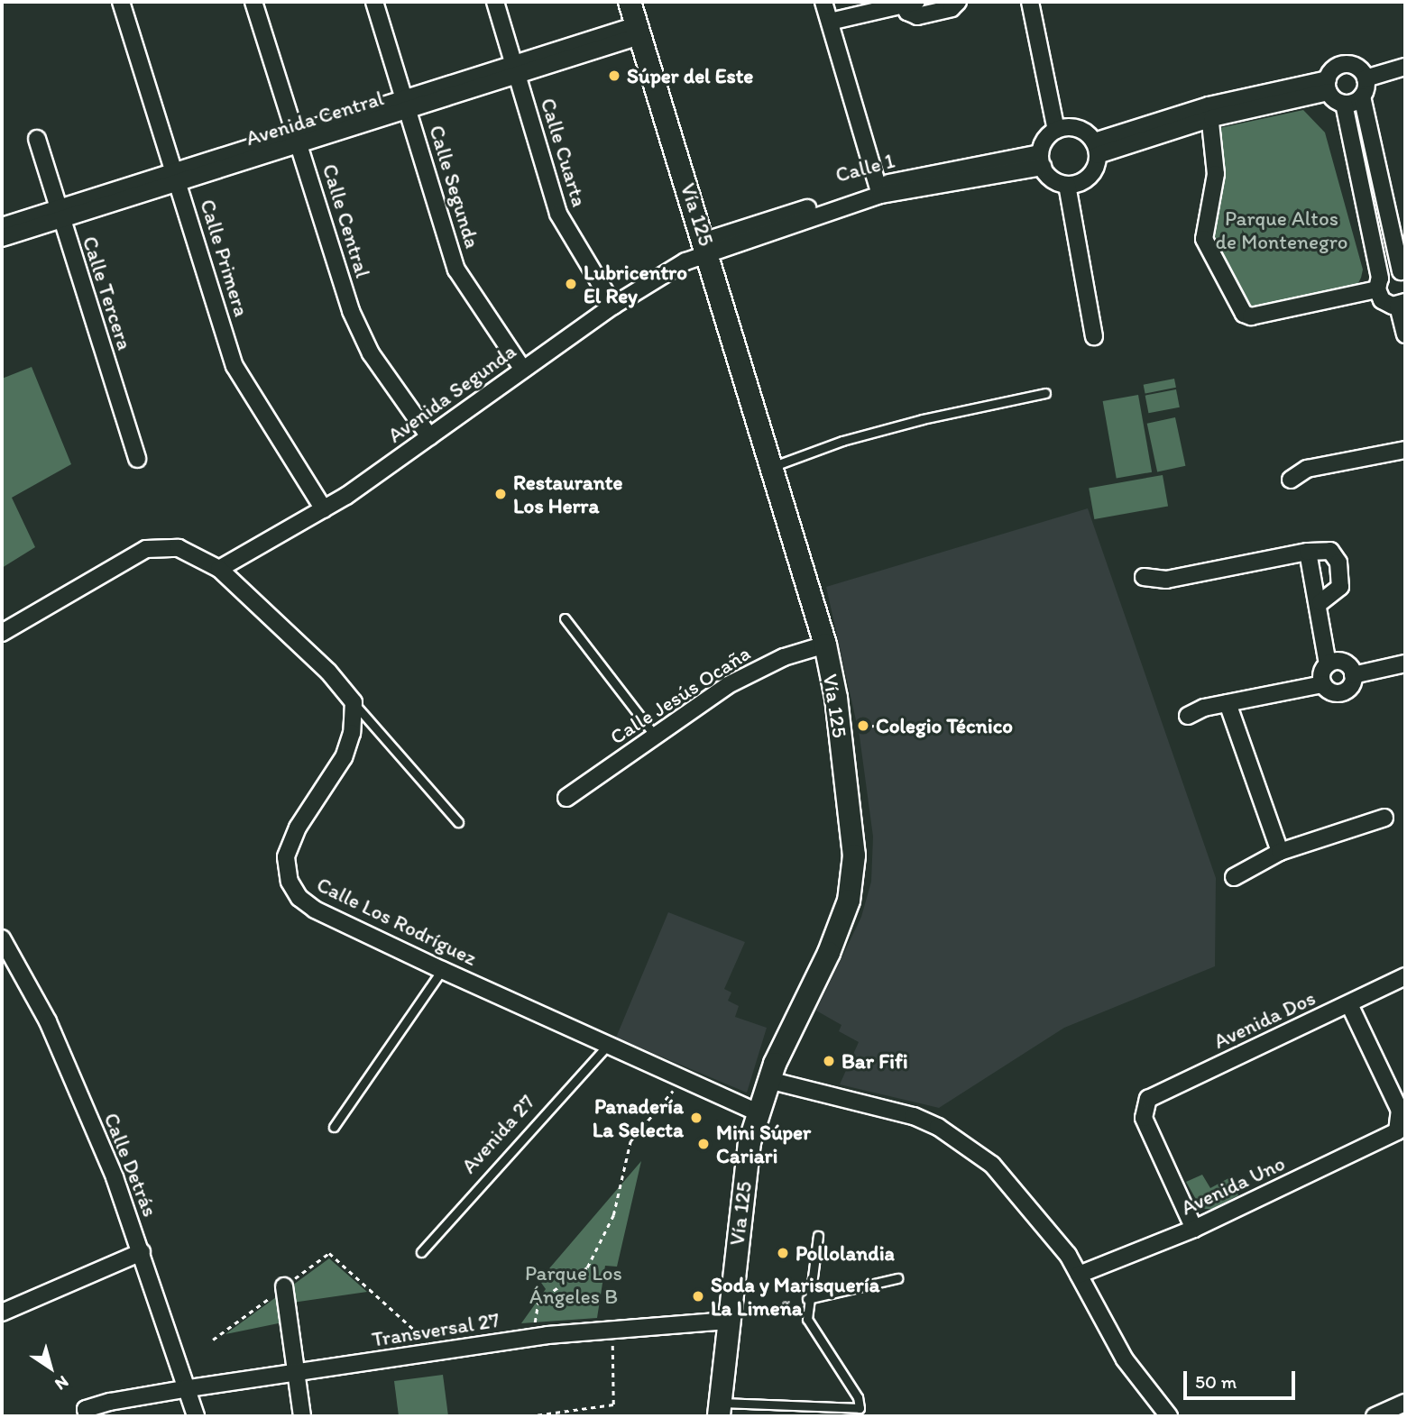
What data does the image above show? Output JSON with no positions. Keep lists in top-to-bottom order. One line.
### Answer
{"streets":{"main road":["Vía 125"],"street":["Avenida Central","Calle Cuarta","Calle 1","Calle Segunda","Calle Central","Calle Primera","Calle Tercera","Avenida Segunda","Calle Jesús Ocaña","Calle Los Rodríguez","Avenida Dos","Calle Detrás","Avenida Uno","Transversal 27"],"lane":["Avenida 27"]},"crossings":[["Avenida Central","Calle Cuarta"],["Avenida Central","Calle Segunda"],["Avenida Central","Vía 125"],["Avenida Central","Calle Central"],["Avenida Central","Calle Primera"],["Avenida Central","Calle Tercera"],["Calle Cuarta","Avenida Segunda"],["Calle 1","Vía 125"],["Calle 1","Avenida Segunda"],["Calle Segunda","Avenida Segunda"],["Vía 125","Avenida Segunda"],["Vía 125","Calle Jesús Ocaña"],["Vía 125","Calle Los Rodríguez"],["Vía 125","Transversal 27"],["Calle Central","Avenida Segunda"],["Calle Primera","Avenida Segunda"],["Calle Los Rodríguez","Avenida 27"],["Avenida Dos","Avenida Uno"],["Calle Detrás","Transversal 27"]],"parks":["Parque Altos de Montenegro","Parque Los Ángeles B"],"places":["Súper del Este","Lubricentro El Rey","Restaurante Los Herra","Colegio Técnico","Bar Fifi","Panadería La Selecta","Mini Súper Cariari","Pollolandia","Soda y Marisquería La Limeña"],"scale_bar":"50 m","north":"bottom right"}
